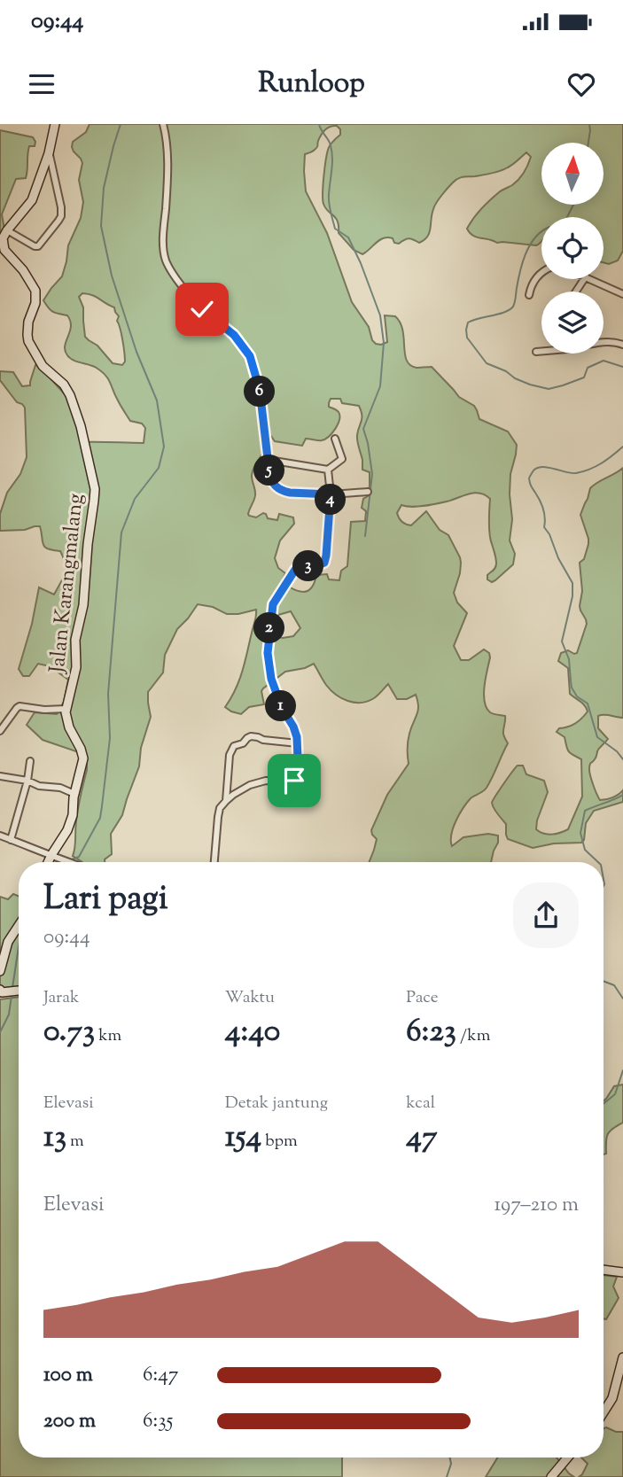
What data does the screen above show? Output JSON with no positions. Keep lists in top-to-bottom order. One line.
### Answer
{"streets":{"street":["Jalan Karangmalang"]},"north":"top","page":{"status":"09:44","header":"Runloop","pins":["6","5","4","3","2","1"],"heading":["Lari pagi","09:44"],"stats":[["Jarak","0.73 km"],["Waktu","4:40"],["Pace","6:23 /km"],["Elevasi","13 m"],["Detak jantung","154 bpm"],["kcal","47"]],"chart":["Elevasi","197–210 m"],"list":[{"name":"100 m","note":"6:47"},{"name":"200 m","note":"6:35"}]}}
